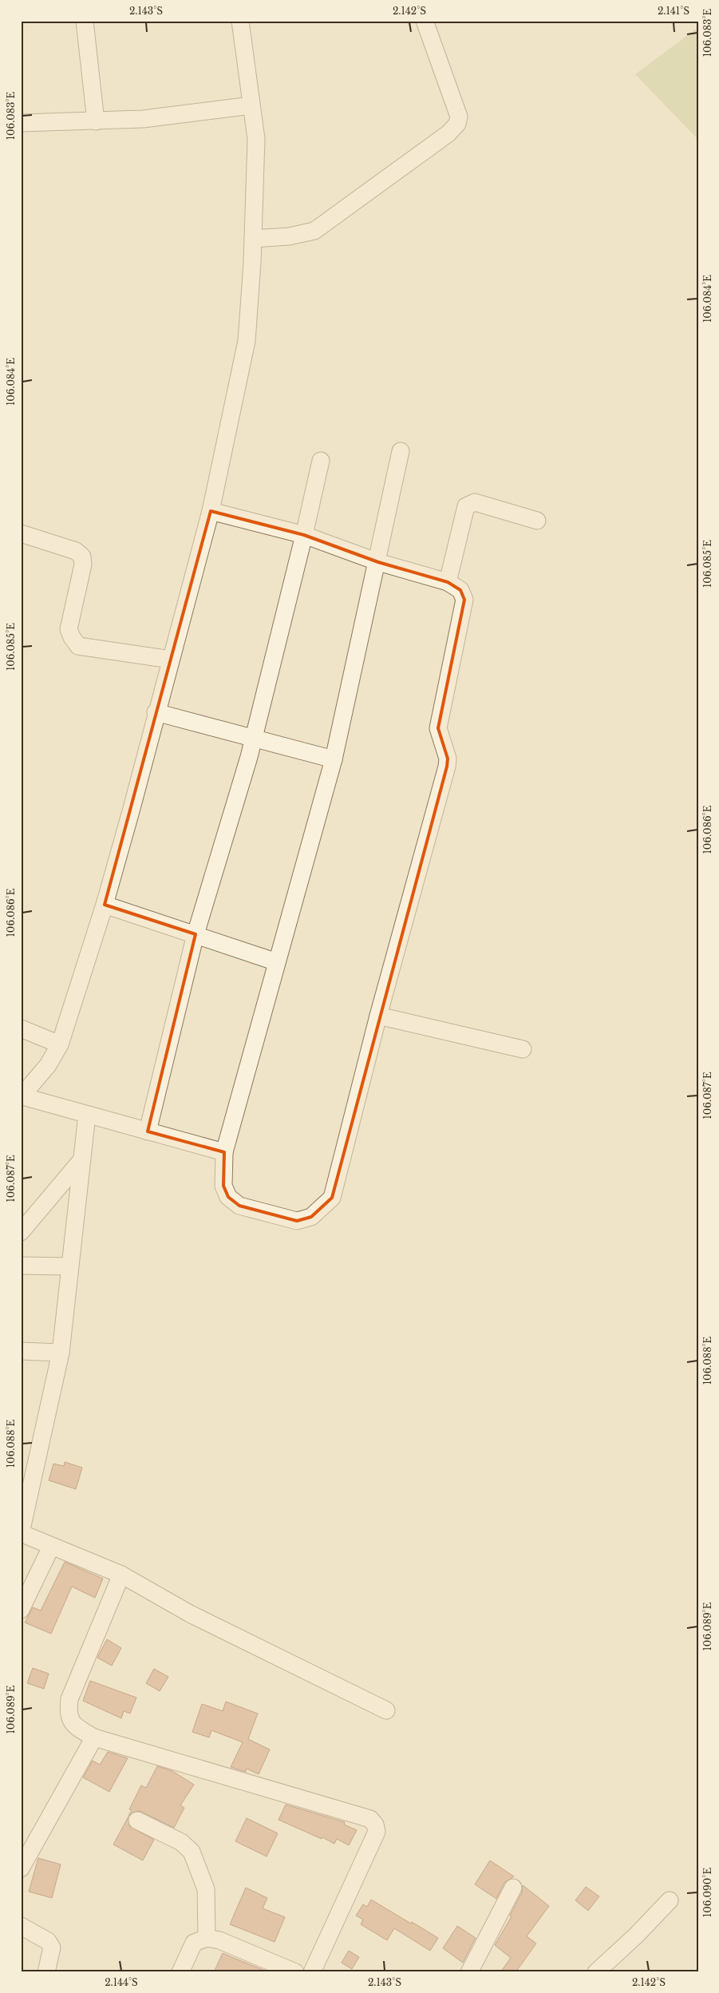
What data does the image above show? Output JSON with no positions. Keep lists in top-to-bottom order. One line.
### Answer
{"coordinates":["2.143°S","2.142°S","2.141°S","106.083°E","106.084°E","106.085°E","106.086°E","106.087°E","106.088°E","106.089°E","106.090°E","2.144°S"]}
